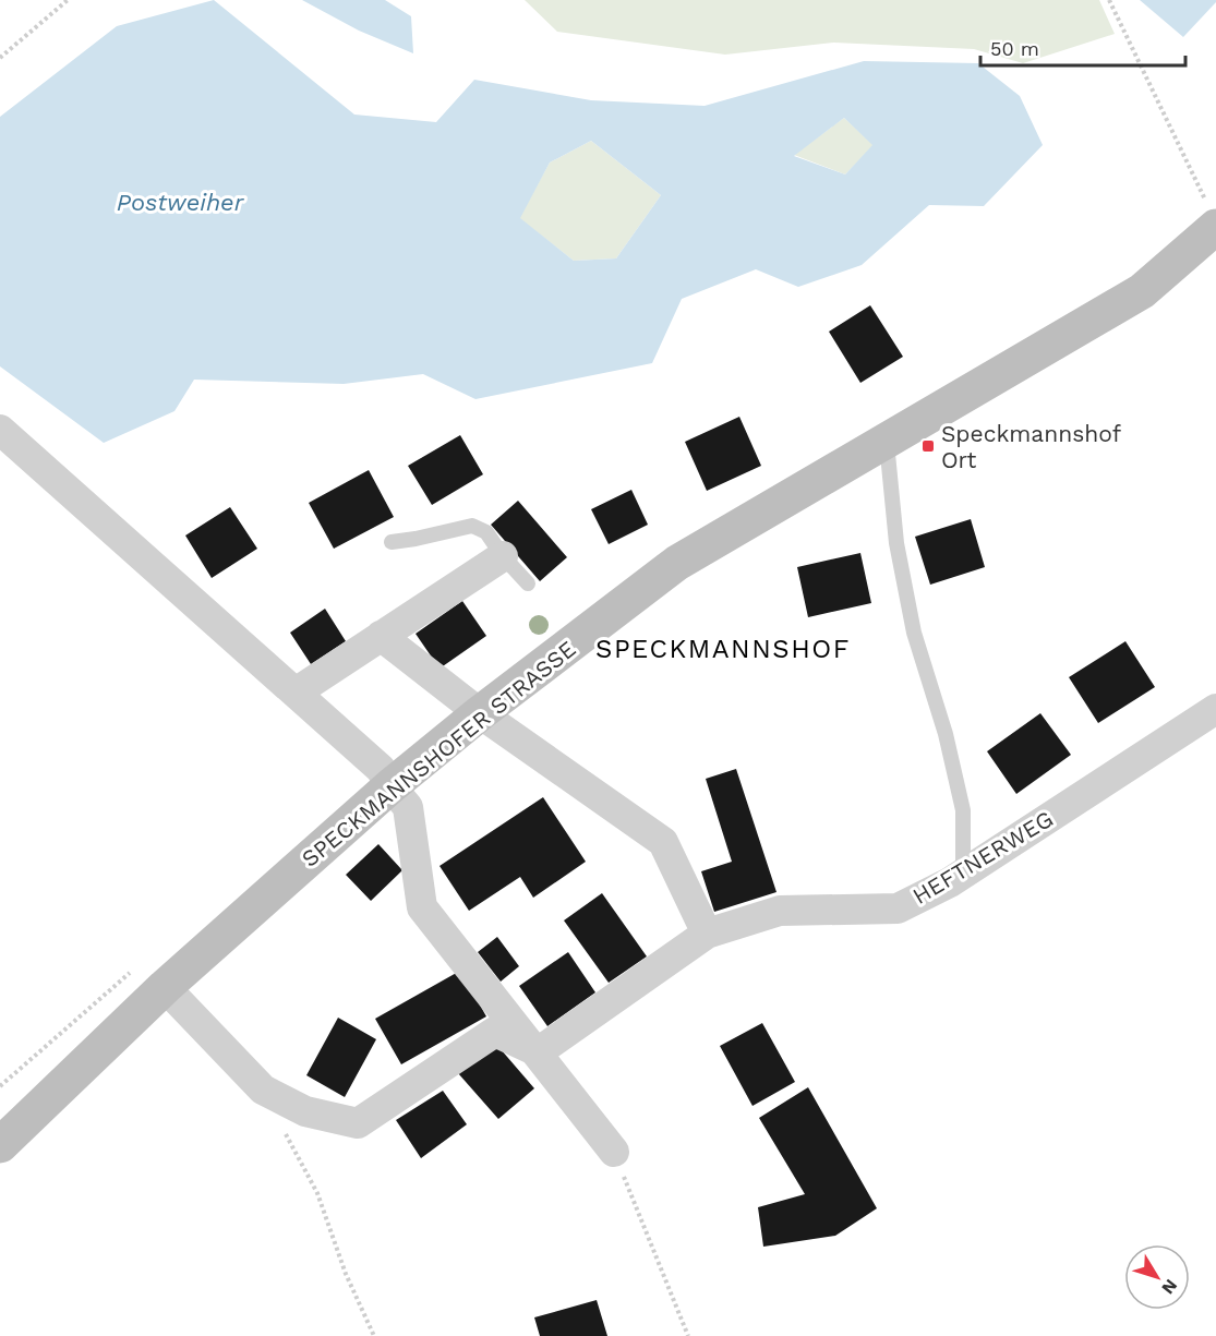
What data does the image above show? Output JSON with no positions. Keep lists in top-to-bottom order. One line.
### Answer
{"streets":{"street":["SPECKMANNSHOFER STRASSE","HEFTNERWEG"]},"districts":["SPECKMANNSHOF"],"water":["Postweiher"],"places":{"transit":["Speckmannshof Ort"]},"scale_bar":"50 m","north":"bottom right"}
